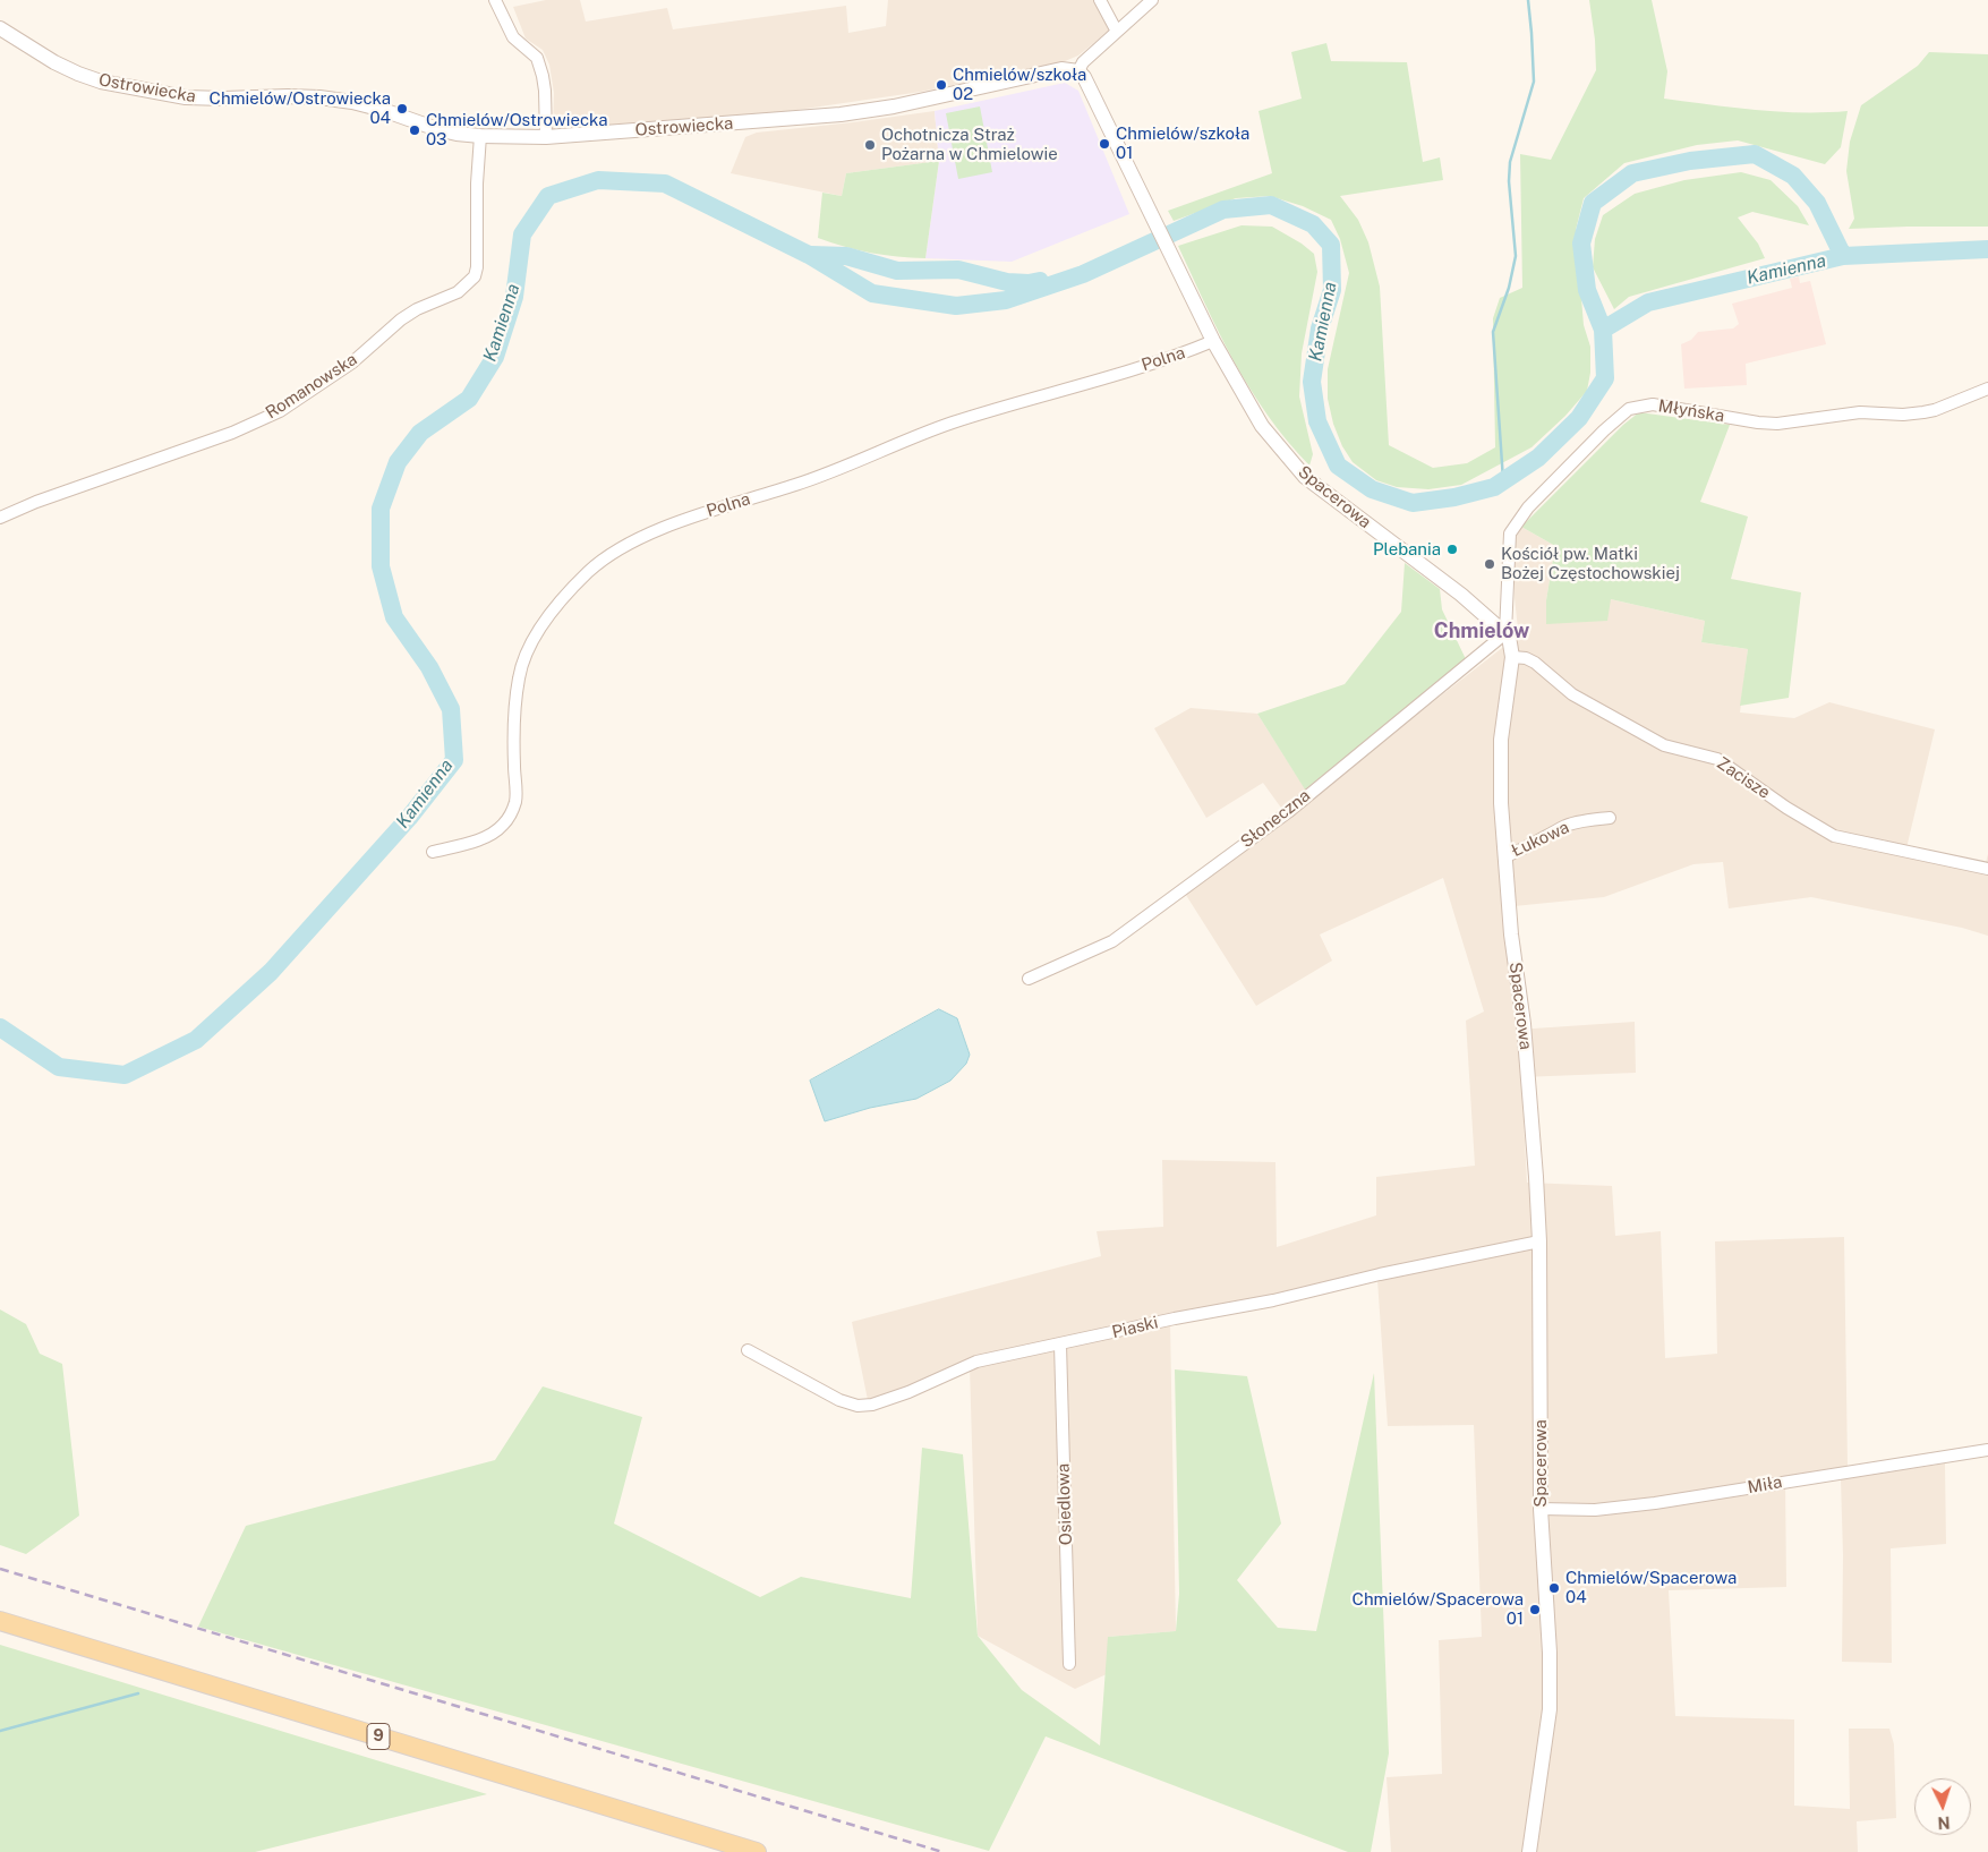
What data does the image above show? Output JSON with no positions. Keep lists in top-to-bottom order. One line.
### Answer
{"streets":{"main road":["9"],"street":["Ostrowiecka","Polna","Romanowska","Młyńska","Spacerowa","Zacisze","Słoneczna","Łukowa","Piaski","Miła","Osiedlowa"]},"crossings":[["Ostrowiecka","Romanowska"],["Ostrowiecka","Spacerowa"],["Polna","Spacerowa"],["Młyńska","Spacerowa"],["Młyńska","Słoneczna"],["Spacerowa","Zacisze"],["Spacerowa","Słoneczna"],["Spacerowa","Łukowa"],["Spacerowa","Piaski"],["Spacerowa","Miła"],["Piaski","Osiedlowa"]],"districts":["Chmielów"],"water":["Kamienna"],"places":["Chmielów/szkoła 02","Chmielów/Ostrowiecka 04","Chmielów/Ostrowiecka 03","Chmielów/szkoła 01","Ochotnicza Straż Pożarna w Chmielowie","Plebania","Kościół pw. Matki Bożej Częstochowskiej","Chmielów/Spacerowa 04","Chmielów/Spacerowa 01"],"north":"bottom"}
